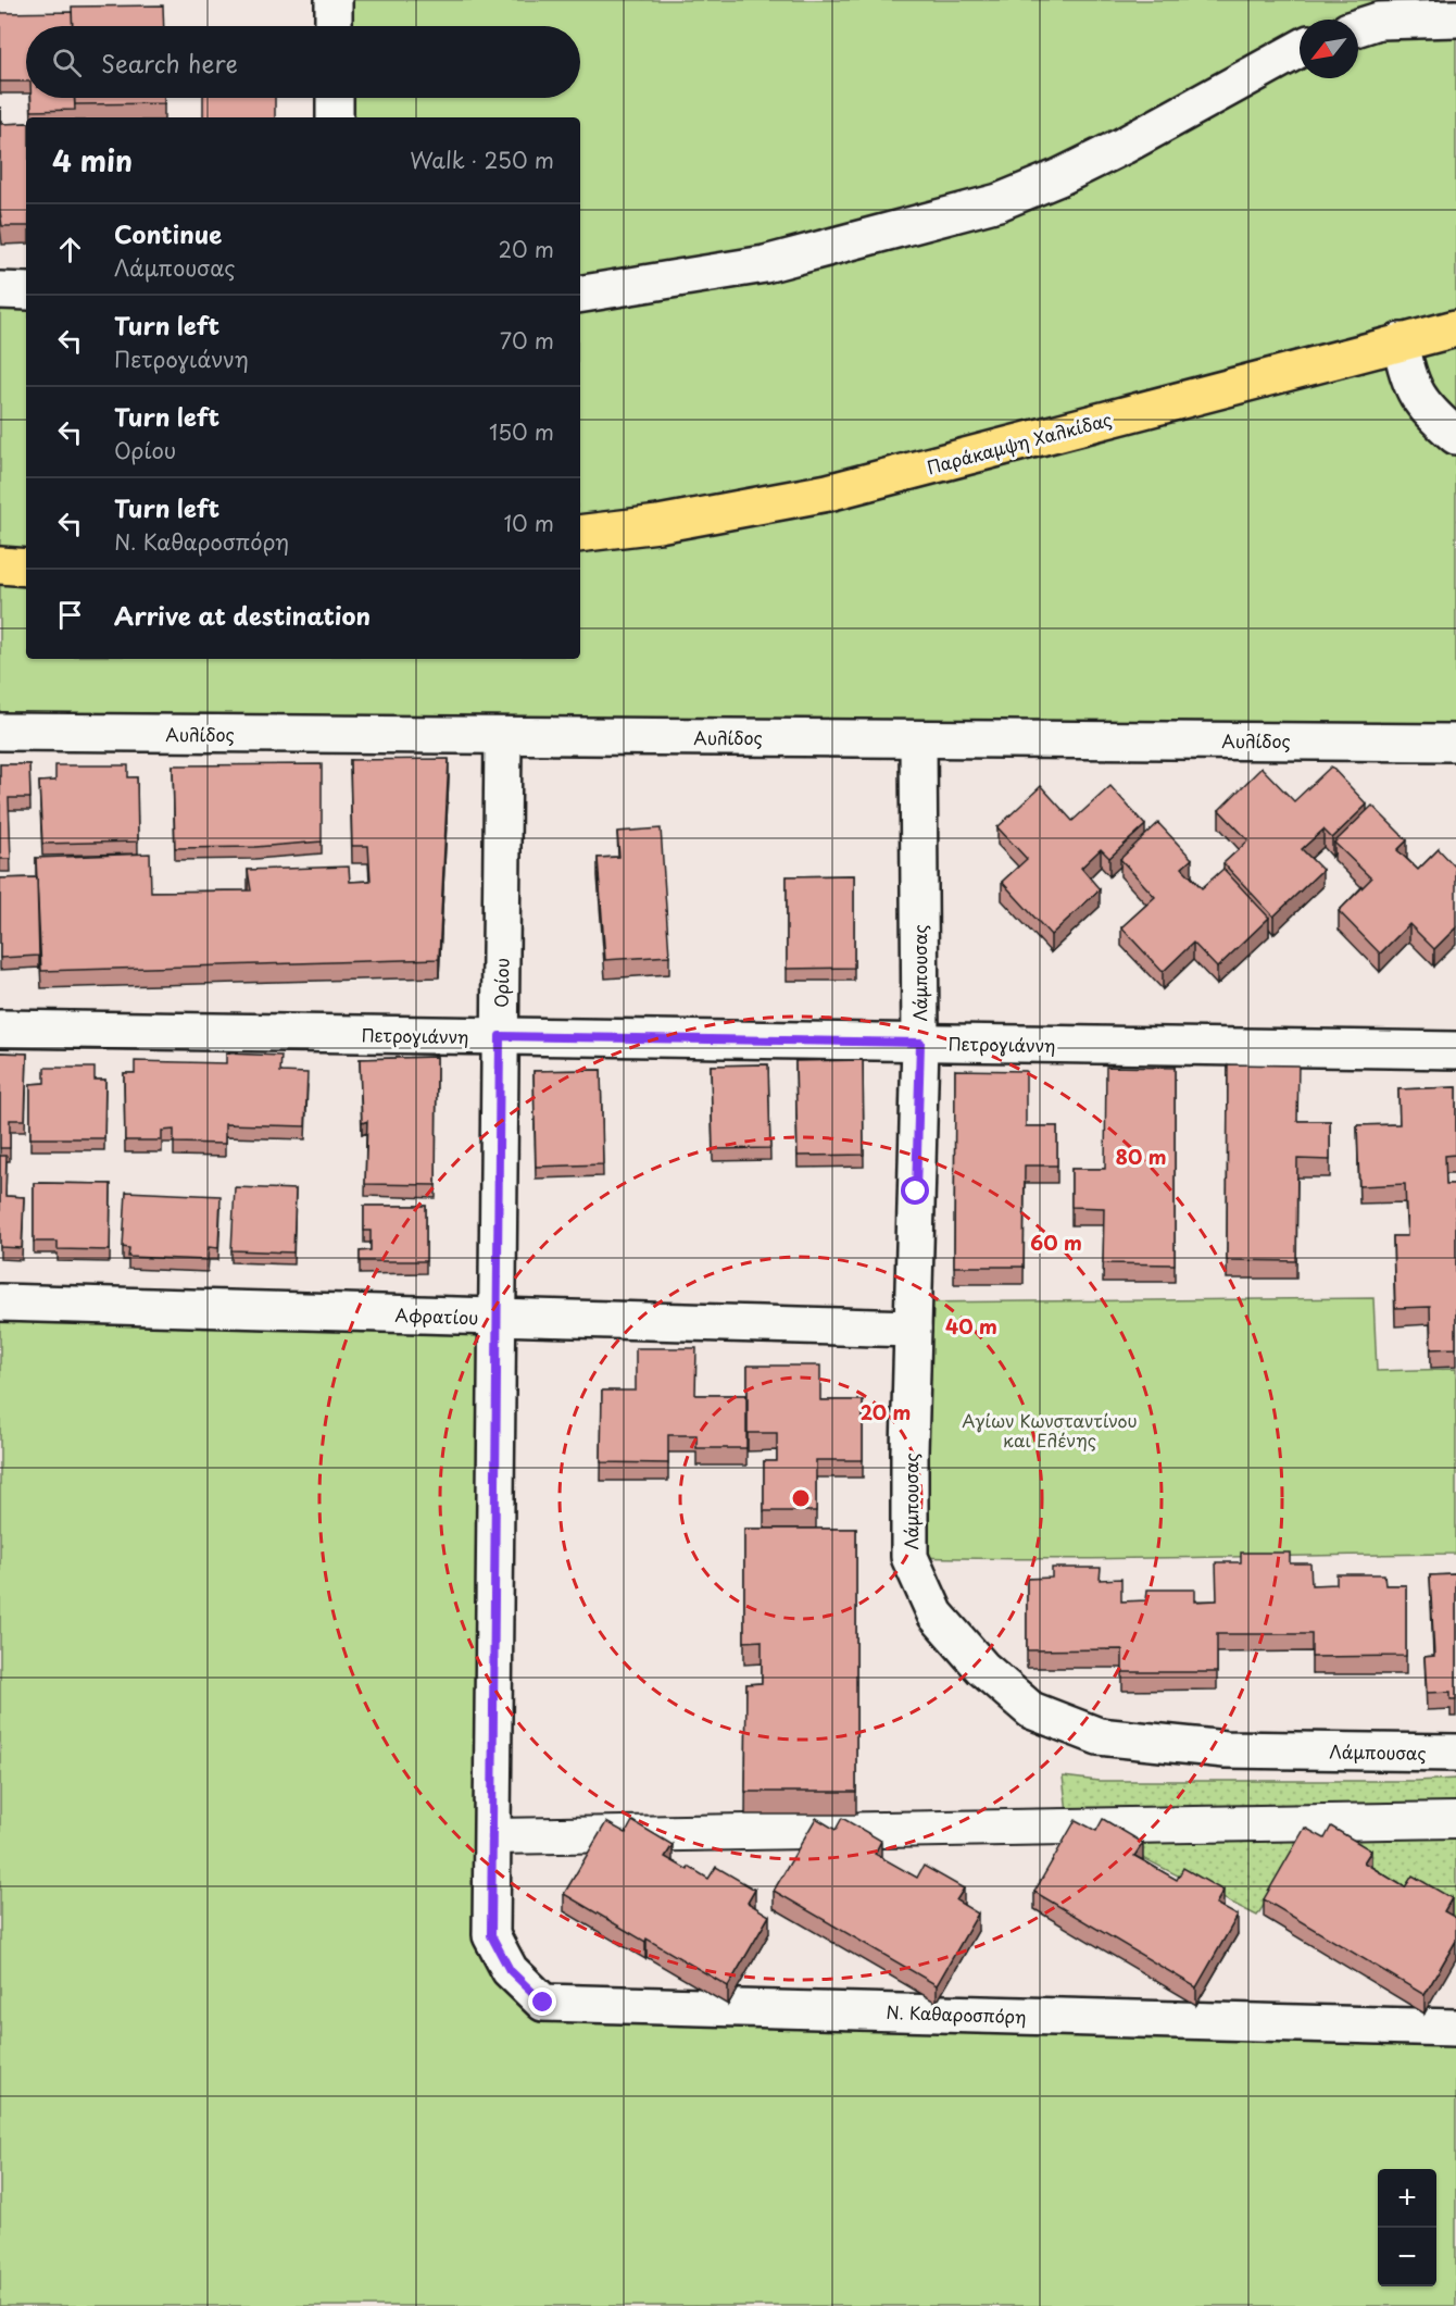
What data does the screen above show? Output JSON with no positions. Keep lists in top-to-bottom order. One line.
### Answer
{"streets":{"main road":["Παράκαμψη Χαλκίδας"],"street":["Αυλίδος","Λάμπουσας","Ορίου","Πετρογιάννη","Αφρατίου","Ν. Καθαροσπόρη"]},"crossings":[["Αυλίδος","Λάμπουσας"],["Αυλίδος","Ορίου"],["Λάμπουσας","Πετρογιάννη"],["Λάμπουσας","Αφρατίου"],["Ορίου","Πετρογιάννη"],["Ορίου","Αφρατίου"],["Ορίου","Ν. Καθαροσπόρη"]],"parks":["Αγίων Κωνσταντίνου και Ελένης"],"north":"bottom left","page":{"search":"Search here","heading":["4 min","Walk · 250 m"],"list":[["Continue","Λάμπουσας","20 m"],["Turn left","Πετρογιάννη","70 m"],["Turn left","Ορίου","150 m"],["Turn left","Ν. Καθαροσπόρη","10 m"],"Arrive at destination"],"map_buttons":["+","−"]},"rings":["80 m","60 m","40 m","20 m"]}
